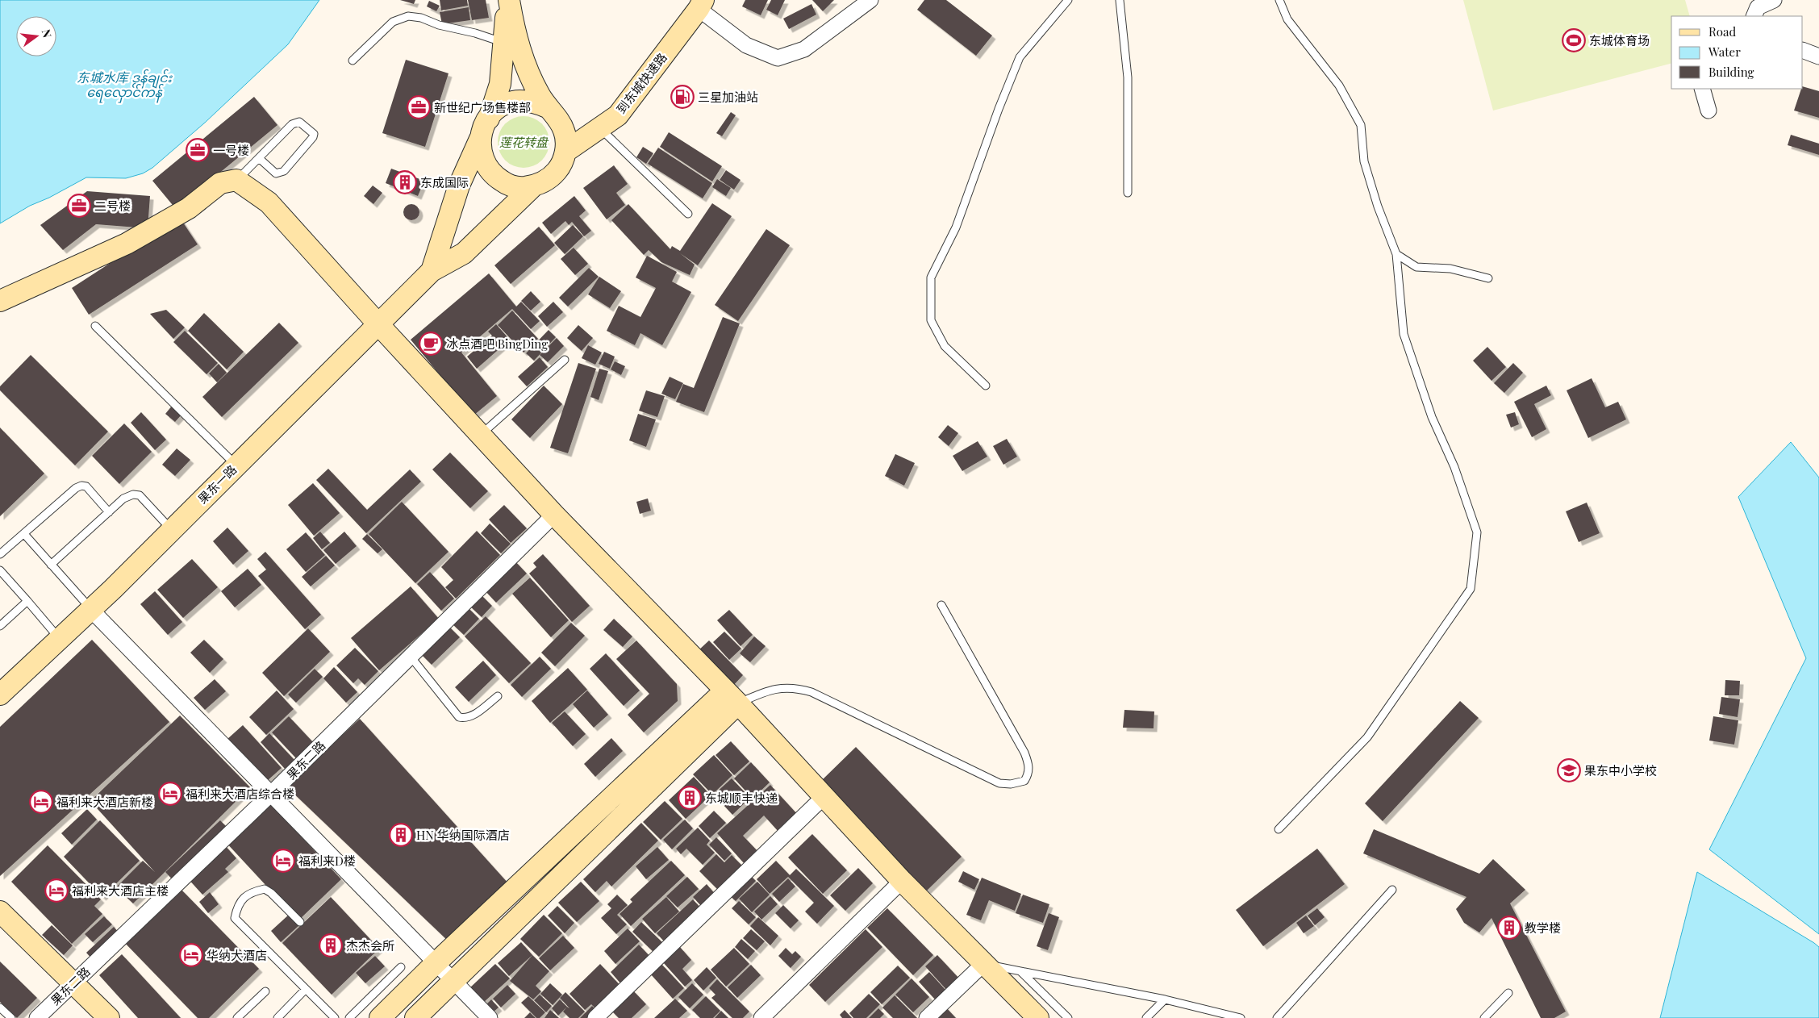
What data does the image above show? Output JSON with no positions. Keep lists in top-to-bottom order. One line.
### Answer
{"streets":{"street":["到东城快速路","果东一路","果东二路"]},"water":["东城水库 ဒွန်ချင်း ရေလှောင်ကန်"],"parks":["莲花转盘"],"places":{"sports":["东城体育场"],"fuel station":["三星加油站"],"office":["新世纪广场售楼部","一号楼","二号楼"],"building":["东成国际","东城顺丰快递","HN 华纳国际酒店","教学楼","杰杰会所"],"cafe":["冰点酒吧 BingDing"],"school or university":["果东中小学校"],"hotel":["福利来大酒店综合楼","福利来大酒店新楼","福利来D楼","福利来大酒店主楼","华纳大酒店"]},"legend":["Road","Water","Building"],"north":"right"}
